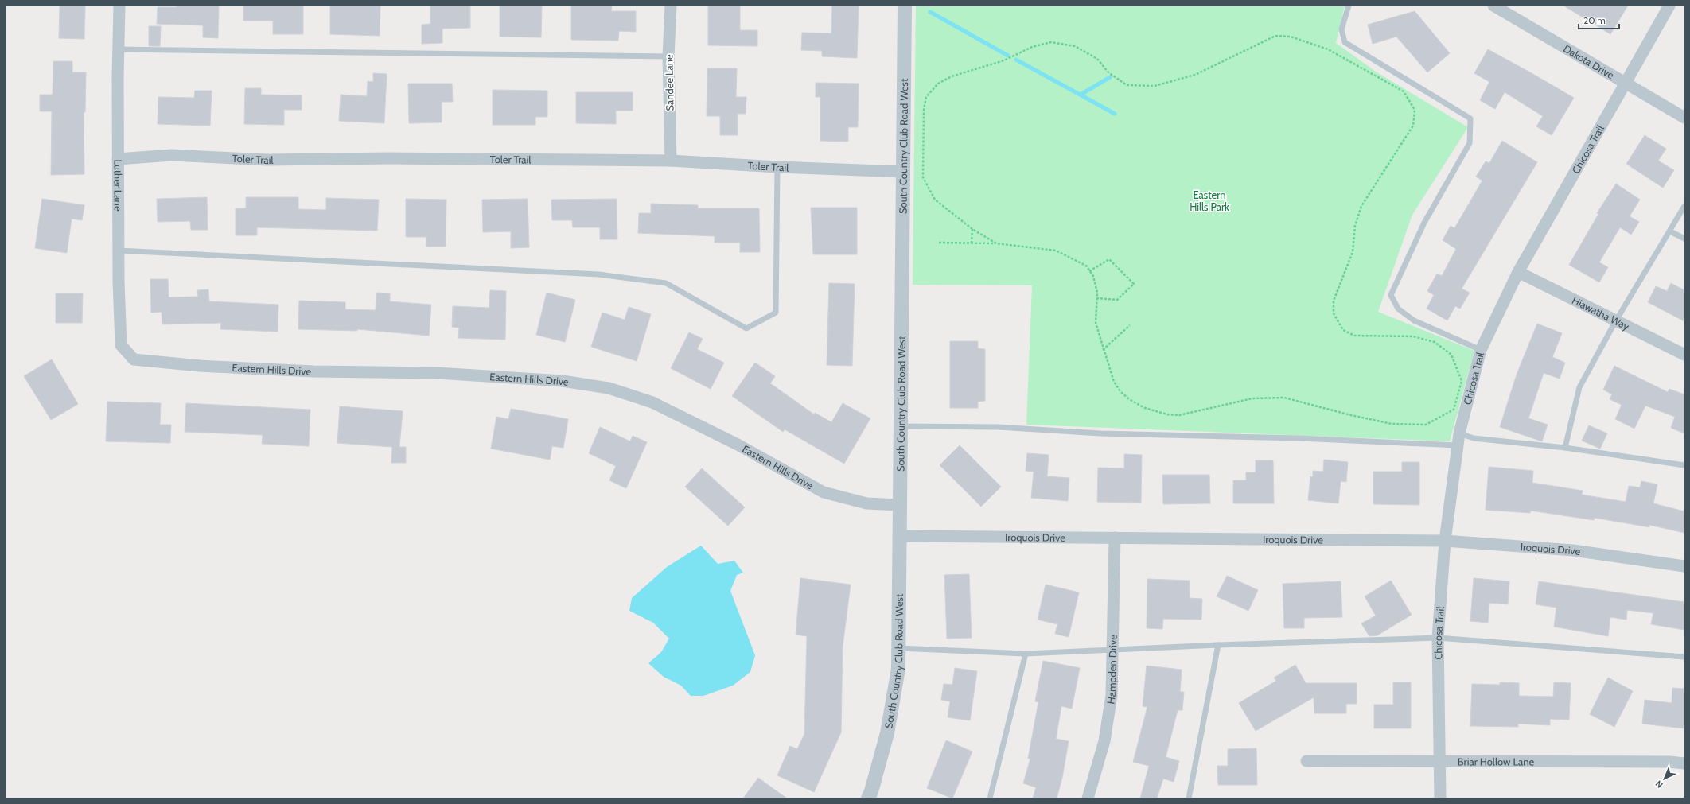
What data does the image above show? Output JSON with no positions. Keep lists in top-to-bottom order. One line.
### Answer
{"streets":{"street":["Dakota Drive","Sandee Lane","South Country Club Road West","Chicosa Trail","Toler Trail","Luther Lane","Hiawatha Way","Eastern Hills Drive","Iroquois Drive","Hampden Drive","Briar Hollow Lane"]},"crossings":[["Dakota Drive","Chicosa Trail"],["Sandee Lane","Toler Trail"],["South Country Club Road West","Toler Trail"],["South Country Club Road West","Eastern Hills Drive"],["South Country Club Road West","Iroquois Drive"],["Chicosa Trail","Hiawatha Way"],["Chicosa Trail","Iroquois Drive"],["Chicosa Trail","Briar Hollow Lane"],["Toler Trail","Luther Lane"],["Luther Lane","Eastern Hills Drive"],["Iroquois Drive","Hampden Drive"]],"parks":["Eastern Hills Park"],"scale_bar":"20 m","north":"bottom left"}
